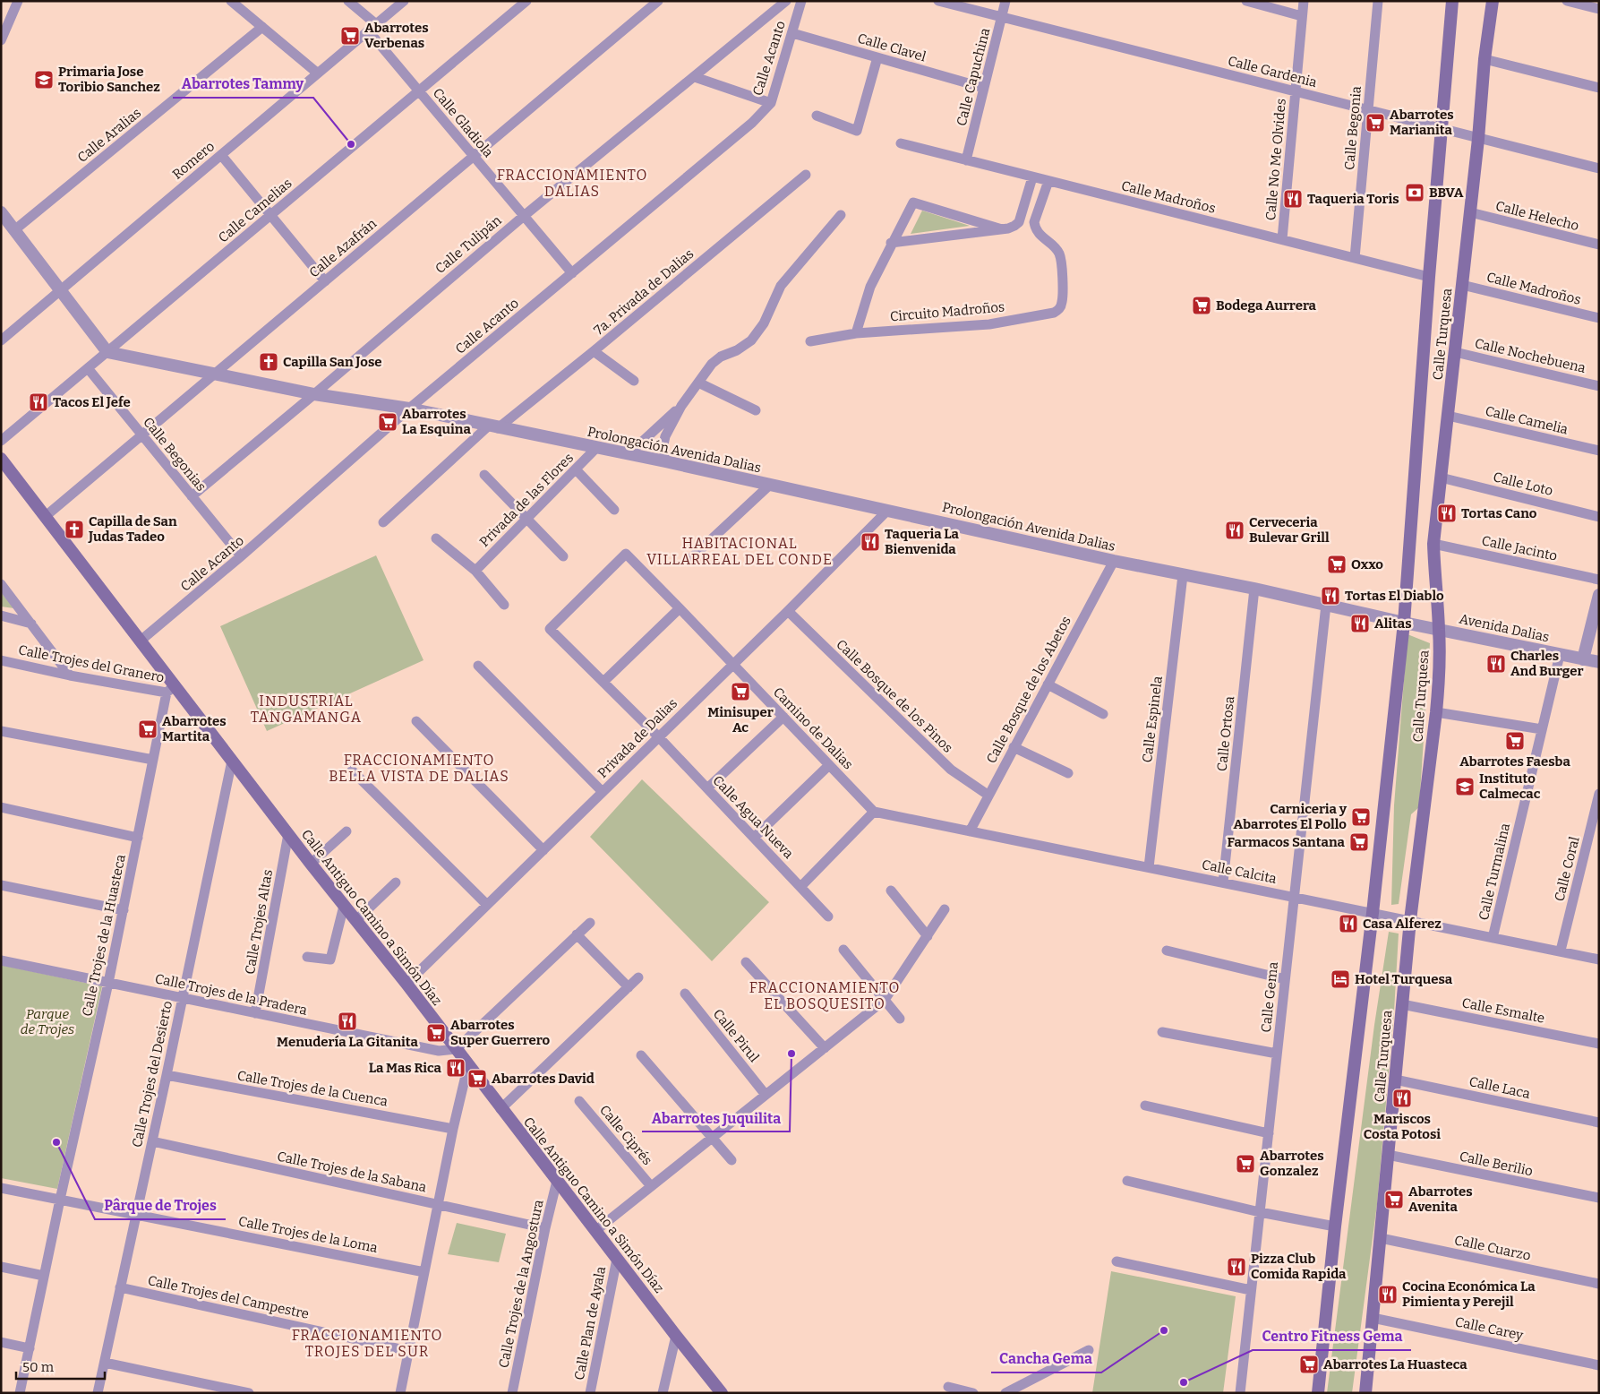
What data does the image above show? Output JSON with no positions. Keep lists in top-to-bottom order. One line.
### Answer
{"streets":{"main road":["Calle Turquesa","Calle Antiguo Camino a Simón Díaz"],"street":["Calle Clavel","Calle Acanto","Calle Gardenia","Calle Capuchina","Calle Gladiola","Calle Begonia","Calle Aralias","Calle No Me Olvides","Romero","Calle Madroños","Calle Camelias","Calle Helecho","Calle Tulipán","Calle Azafrán","7a. Privada de Dalias","Circuito Madroños","Calle Nochebuena","Calle Camelia","Prolongación Avenida Dalias","Calle Begonias","Calle Loto","Privada de las Flores","Calle Jacinto","Avenida Dalias","Calle Trojes del Granero","Calle Bosque de los Abetos","Calle Bosque de los Pinos","Calle Espinela","Camino de Dalias","Calle Ortosa","Privada de Dalias","Calle Agua Nueva","Calle Coral","Calle Calcita","Calle Turmalina","Calle Trojes Altas","Calle Trojes de la Huasteca","Calle Trojes de la Pradera","Calle Gema","Calle Esmalte","Calle Pirul","Calle Trojes del Desierto","Calle Laca","Calle Trojes de la Cuenca","Calle Ciprés","Calle Berilio","Calle Trojes de la Sabana","Calle Trojes de la Loma","Calle Cuarzo","Calle Trojes de la Angostura","Calle Trojes del Campestre","Calle Plan de Ayala","Calle Carey"]},"crossings":[["Calle Clavel","Calle Acanto"],["Calle Clavel","Calle Capuchina"],["Calle Acanto","Calle Gladiola"],["Calle Acanto","Prolongación Avenida Dalias"],["Calle Acanto","Calle Begonias"],["Calle Acanto","Calle Antiguo Camino a Simón Díaz"],["Calle Gardenia","Calle Capuchina"],["Calle Gardenia","Calle Begonia"],["Calle Gardenia","Calle No Me Olvides"],["Calle Gardenia","Calle Turquesa"],["Calle Capuchina","Calle Madroños"],["Calle Gladiola","Romero"],["Calle Gladiola","Calle Camelias"],["Calle Gladiola","Calle Tulipán"],["Calle Gladiola","Calle Azafrán"],["Calle Begonia","Calle Madroños"],["Calle No Me Olvides","Calle Madroños"],["Calle Madroños","Circuito Madroños"],["Calle Madroños","Calle Turquesa"],["Calle Camelias","Prolongación Avenida Dalias"],["Calle Camelias","Calle Begonias"],["Calle Helecho","Calle Turquesa"],["Calle Tulipán","Prolongación Avenida Dalias"],["Calle Tulipán","Calle Begonias"],["Calle Azafrán","Prolongación Avenida Dalias"],["Calle Azafrán","Calle Begonias"],["Calle Azafrán","Calle Antiguo Camino a Simón Díaz"],["7a. Privada de Dalias","Prolongación Avenida Dalias"],["Calle Turquesa","Calle Nochebuena"],["Calle Turquesa","Calle Camelia"],["Calle Turquesa","Prolongación Avenida Dalias"],["Calle Turquesa","Calle Loto"],["Calle Turquesa","Calle Jacinto"],["Calle Turquesa","Avenida Dalias"],["Calle Turquesa","Calle Calcita"],["Calle Turquesa","Calle Esmalte"],["Calle Turquesa","Calle Laca"],["Calle Turquesa","Calle Berilio"],["Calle Turquesa","Calle Cuarzo"],["Calle Turquesa","Calle Carey"],["Prolongación Avenida Dalias","Privada de las Flores"],["Prolongación Avenida Dalias","Avenida Dalias"],["Prolongación Avenida Dalias","Calle Bosque de los Abetos"],["Prolongación Avenida Dalias","Calle Espinela"],["Prolongación Avenida Dalias","Calle Ortosa"],["Prolongación Avenida Dalias","Privada de Dalias"],["Prolongación Avenida Dalias","Calle Gema"],["Avenida Dalias","Calle Turmalina"],["Calle Trojes del Granero","Calle Antiguo Camino a Simón Díaz"],["Calle Trojes del Granero","Calle Trojes de la Huasteca"],["Calle Bosque de los Abetos","Calle Bosque de los Pinos"],["Calle Bosque de los Abetos","Calle Calcita"],["Calle Bosque de los Pinos","Privada de Dalias"],["Calle Espinela","Calle Calcita"],["Camino de Dalias","Privada de Dalias"],["Camino de Dalias","Calle Agua Nueva"],["Camino de Dalias","Calle Calcita"],["Calle Ortosa","Calle Calcita"],["Privada de Dalias","Calle Agua Nueva"],["Privada de Dalias","Calle Antiguo Camino a Simón Díaz"],["Calle Coral","Calle Calcita"],["Calle Calcita","Calle Turmalina"],["Calle Calcita","Calle Gema"],["Calle Antiguo Camino a Simón Díaz","Calle Trojes Altas"],["Calle Antiguo Camino a Simón Díaz","Calle Trojes de la Huasteca"],["Calle Antiguo Camino a Simón Díaz","Calle Trojes de la Pradera"],["Calle Antiguo Camino a Simón Díaz","Calle Trojes del Desierto"],["Calle Antiguo Camino a Simón Díaz","Calle Trojes de la Angostura"],["Calle Antiguo Camino a Simón Díaz","Calle Plan de Ayala"],["Calle Trojes Altas","Calle Trojes de la Pradera"],["Calle Trojes de la Huasteca","Calle Trojes de la Pradera"],["Calle Trojes de la Huasteca","Calle Trojes de la Loma"],["Calle Trojes de la Pradera","Calle Trojes del Desierto"],["Calle Trojes del Desierto","Calle Trojes de la Cuenca"],["Calle Trojes del Desierto","Calle Trojes de la Sabana"],["Calle Trojes del Desierto","Calle Trojes de la Loma"],["Calle Trojes del Desierto","Calle Trojes del Campestre"],["Calle Trojes de la Sabana","Calle Trojes de la Angostura"]],"districts":["FRACCIONAMIENTO DALIAS","HABITACIONAL VILLARREAL DEL CONDE","INDUSTRIAL TANGAMANGA","FRACCIONAMIENTO BELLA VISTA DE DALIAS","FRACCIONAMIENTO EL BOSQUESITO","FRACCIONAMIENTO TROJES DEL SUR"],"parks":["Parque de Trojes"],"places":{"supermarket":["Abarrotes Verbenas","Abarrotes Marianita","Bodega Aurrera","Abarrotes La Esquina","Oxxo","Minisuper Ac","Abarrotes Martita","Abarrotes Faesba","Carniceria y Abarrotes El Pollo","Farmacos Santana","Abarrotes Super Guerrero","Abarrotes David","Abarrotes Gonzalez","Abarrotes Avenita","Abarrotes La Huasteca"],"school or university":["Primaria Jose Toribio Sanchez","Instituto Calmecac"],"other":["Abarrotes Tammy","Abarrotes Juquilita","Pârque de Trojes","Cancha Gema","Centro Fitness Gema"],"bank":["BBVA"],"restaurant":["Taqueria Toris","Tacos El Jefe","Tortas Cano","Cerveceria Bulevar Grill","Taqueria La Bienvenida","Tortas El Diablo","Alitas","Charles And Burger","Casa Alferez","Menudería La Gitanita","La Mas Rica","Mariscos Costa Potosi","Pizza Club Comida Rapida","Cocina Económica La Pimienta y Perejil"],"church":["Capilla San Jose","Capilla de San Judas Tadeo"],"hotel":["Hotel Turquesa"]},"scale_bar":"50 m"}
